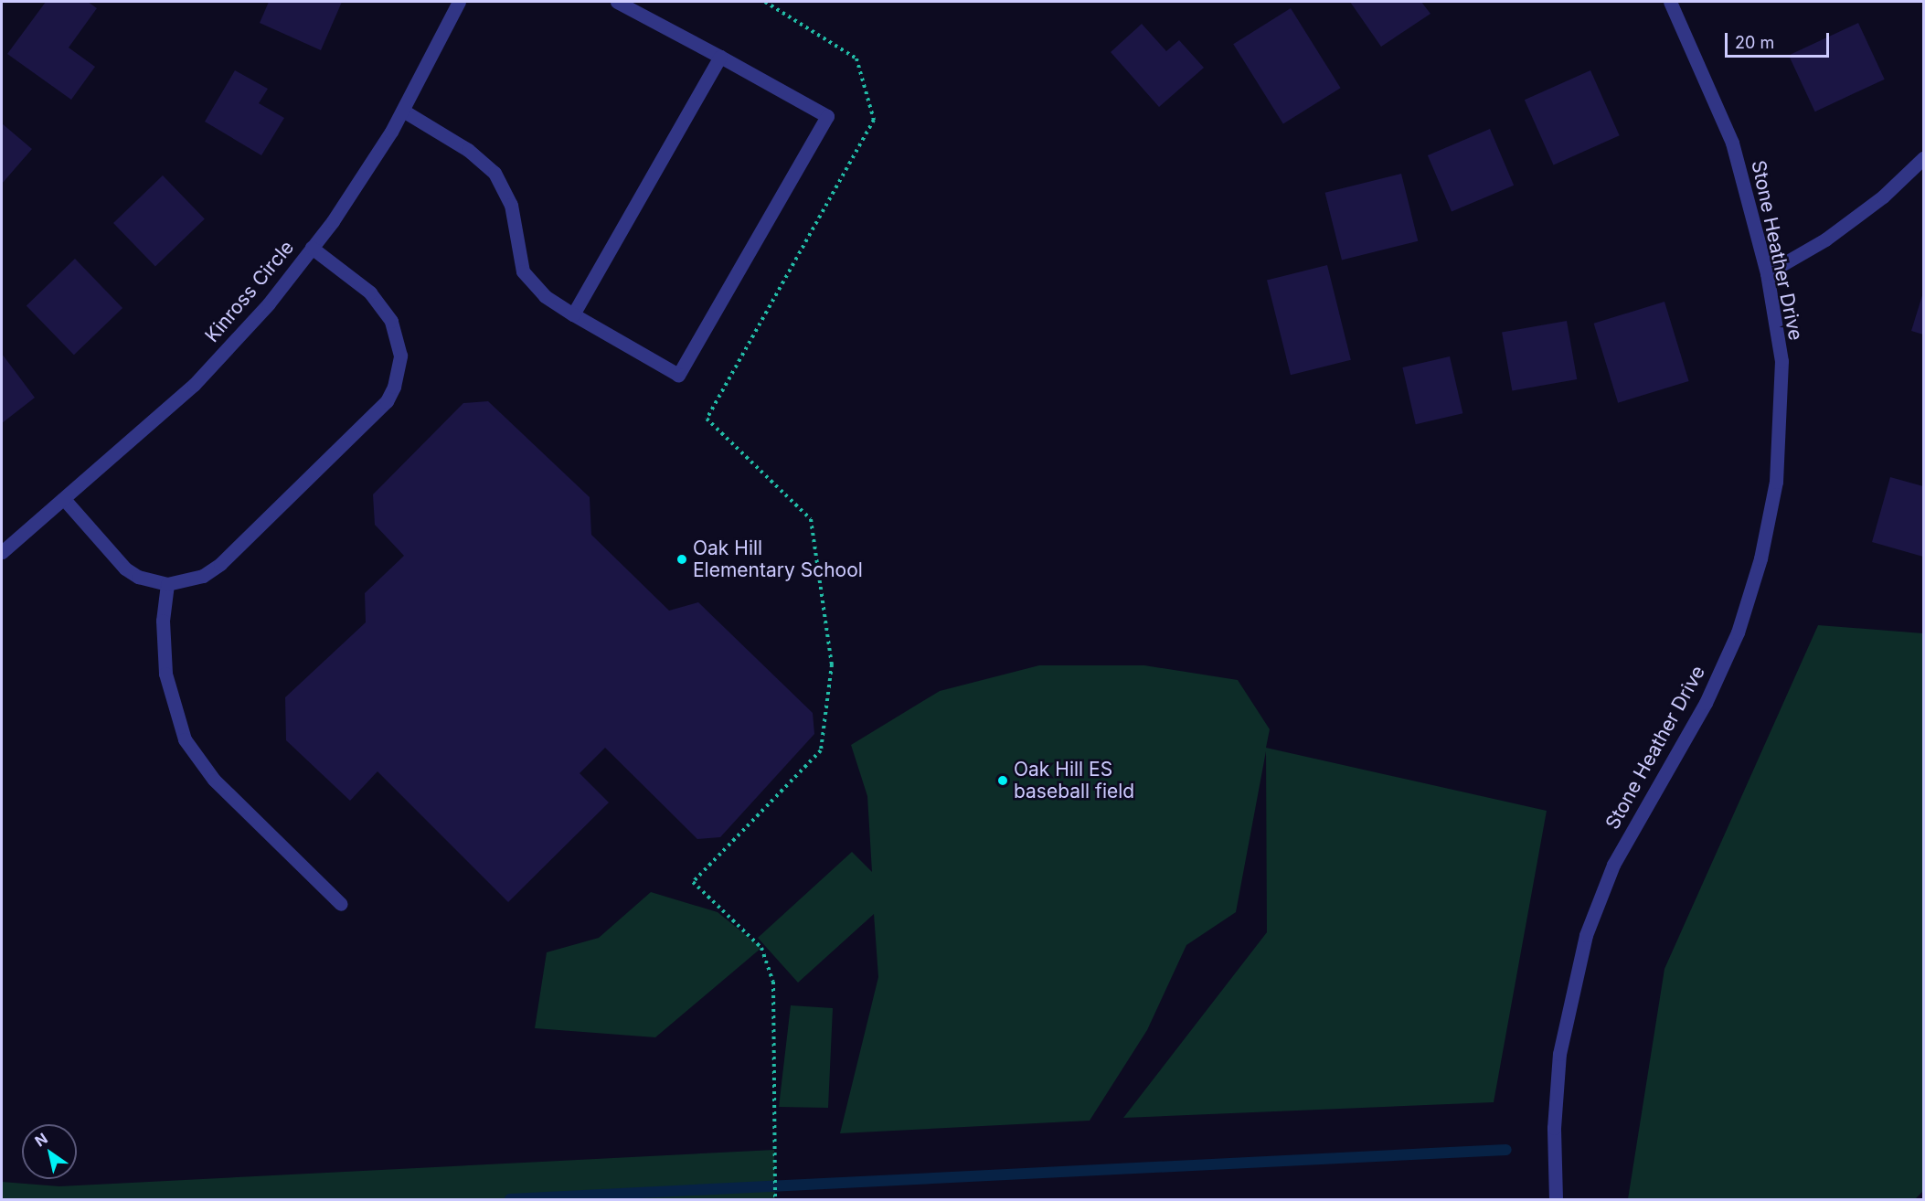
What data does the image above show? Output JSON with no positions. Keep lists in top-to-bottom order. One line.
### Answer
{"streets":{"street":["Stone Heather Drive","Kinross Circle"]},"places":["Oak Hill Elementary School","Oak Hill ES baseball field"],"scale_bar":"20 m","north":"top left"}
